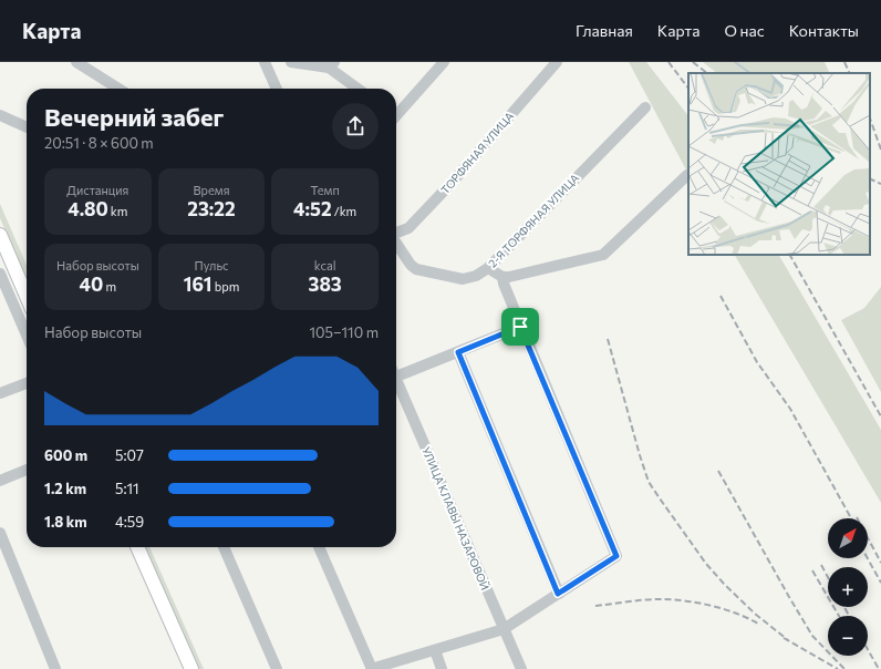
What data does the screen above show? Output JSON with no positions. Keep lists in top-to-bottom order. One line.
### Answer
{"streets":{"street":["ТОРФЯНАЯ УЛИЦА","2-Я ТОРФЯНАЯ УЛИЦА","УЛИЦА КЛАВЫ НАЗАРОВОЙ"]},"north":"top right","page":{"header":"Карта","nav":["Главная","Карта","О нас","Контакты"],"heading":["Вечерний забег","20:51 · 8 × 600 m"],"stats":[["Дистанция","4.80 km"],["Время","23:22"],["Темп","4:52 /km"],["Набор высоты","40 m"],["Пульс","161 bpm"],["kcal","383"]],"chart":["Набор высоты","105–110 m"],"list":[{"name":"600 m","note":"5:07"},{"name":"1.2 km","note":"5:11"},{"name":"1.8 km","note":"4:59"}],"map_buttons":["+","−"]}}
